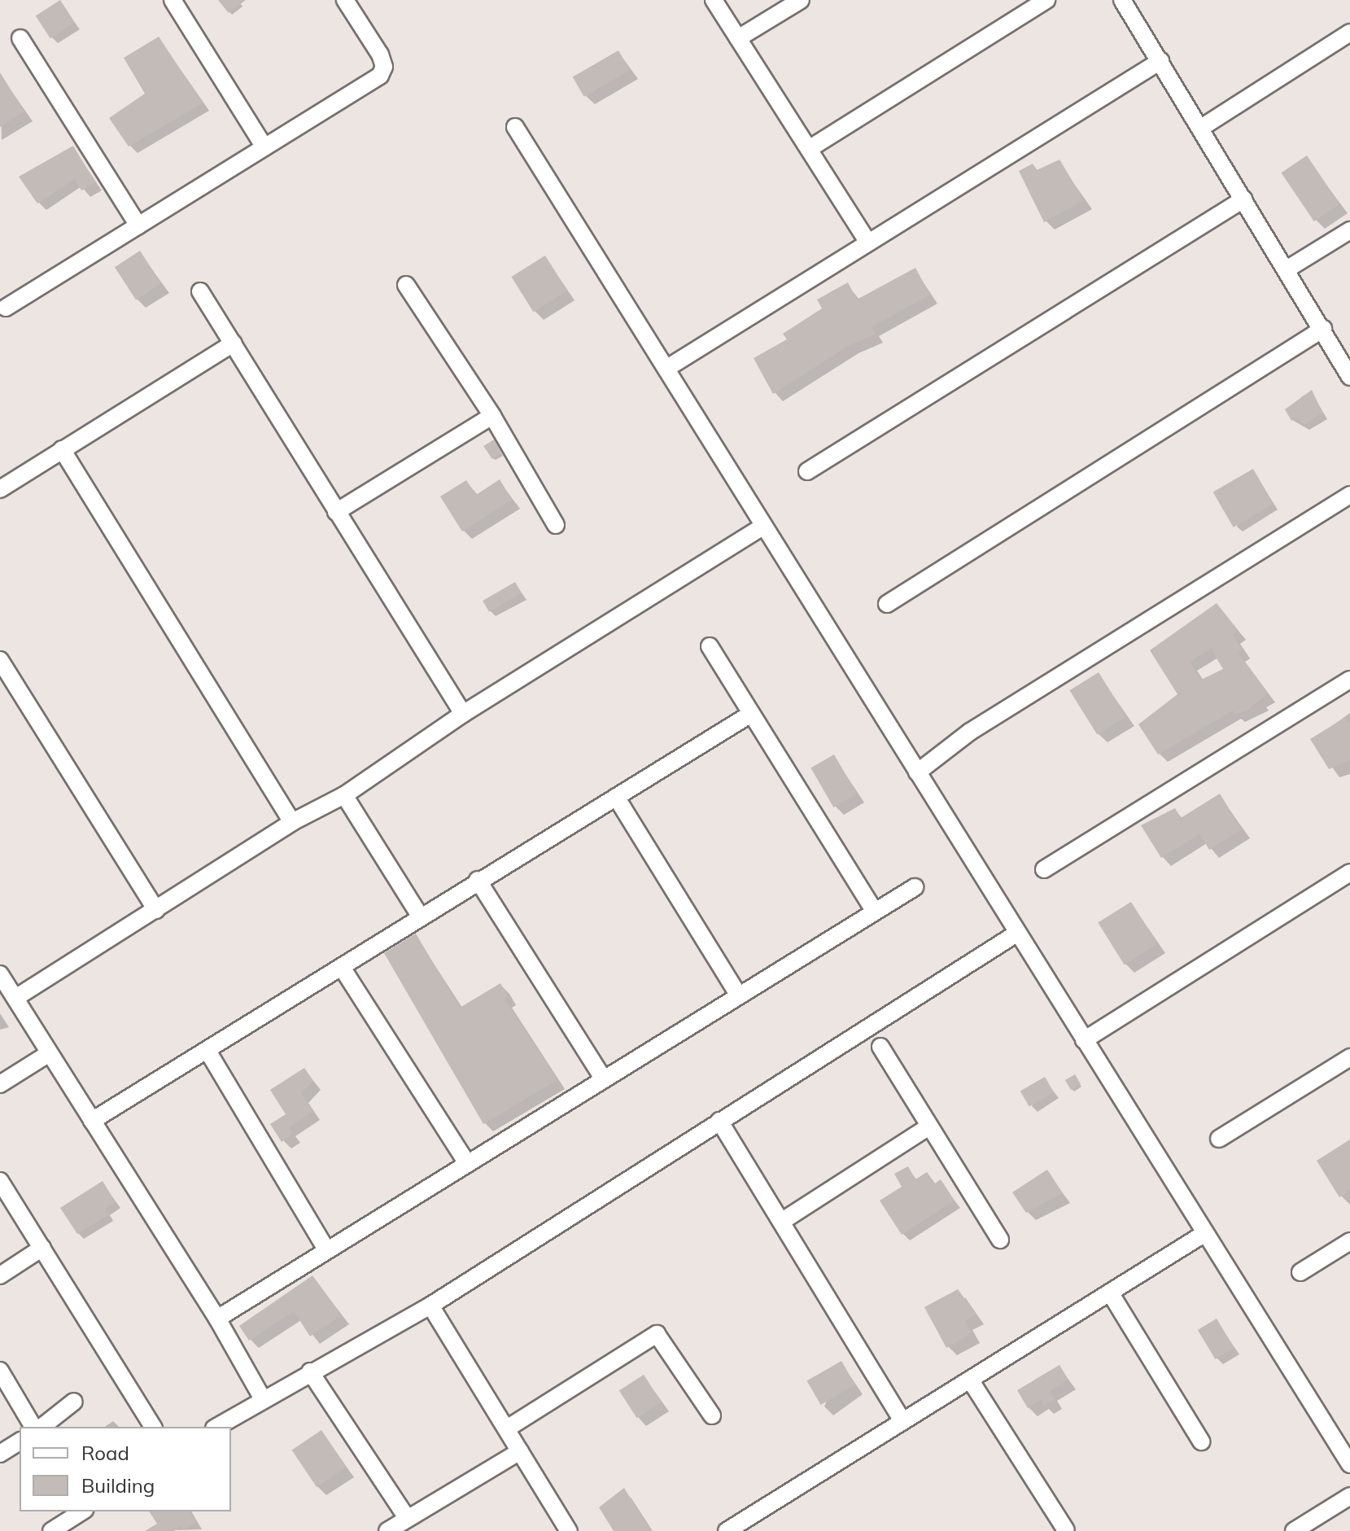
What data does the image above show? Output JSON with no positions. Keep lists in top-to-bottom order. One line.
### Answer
{"legend":["Road","Building"]}
